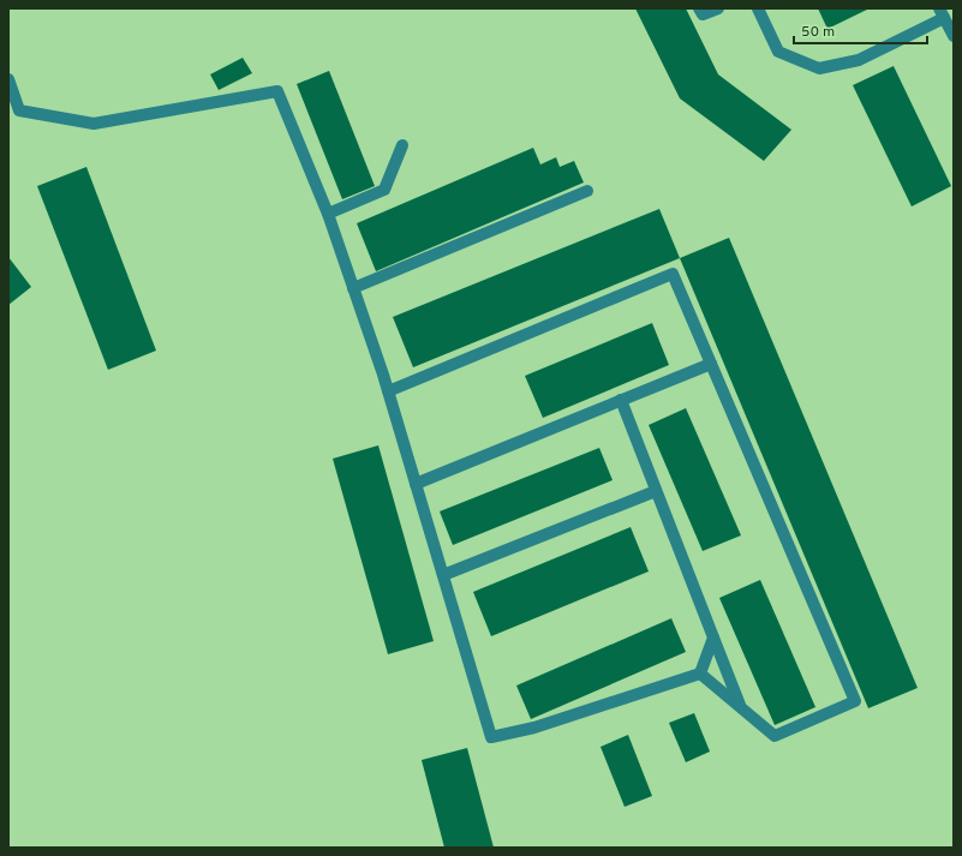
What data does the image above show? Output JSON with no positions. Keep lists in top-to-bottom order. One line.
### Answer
{"scale_bar":"50 m"}
